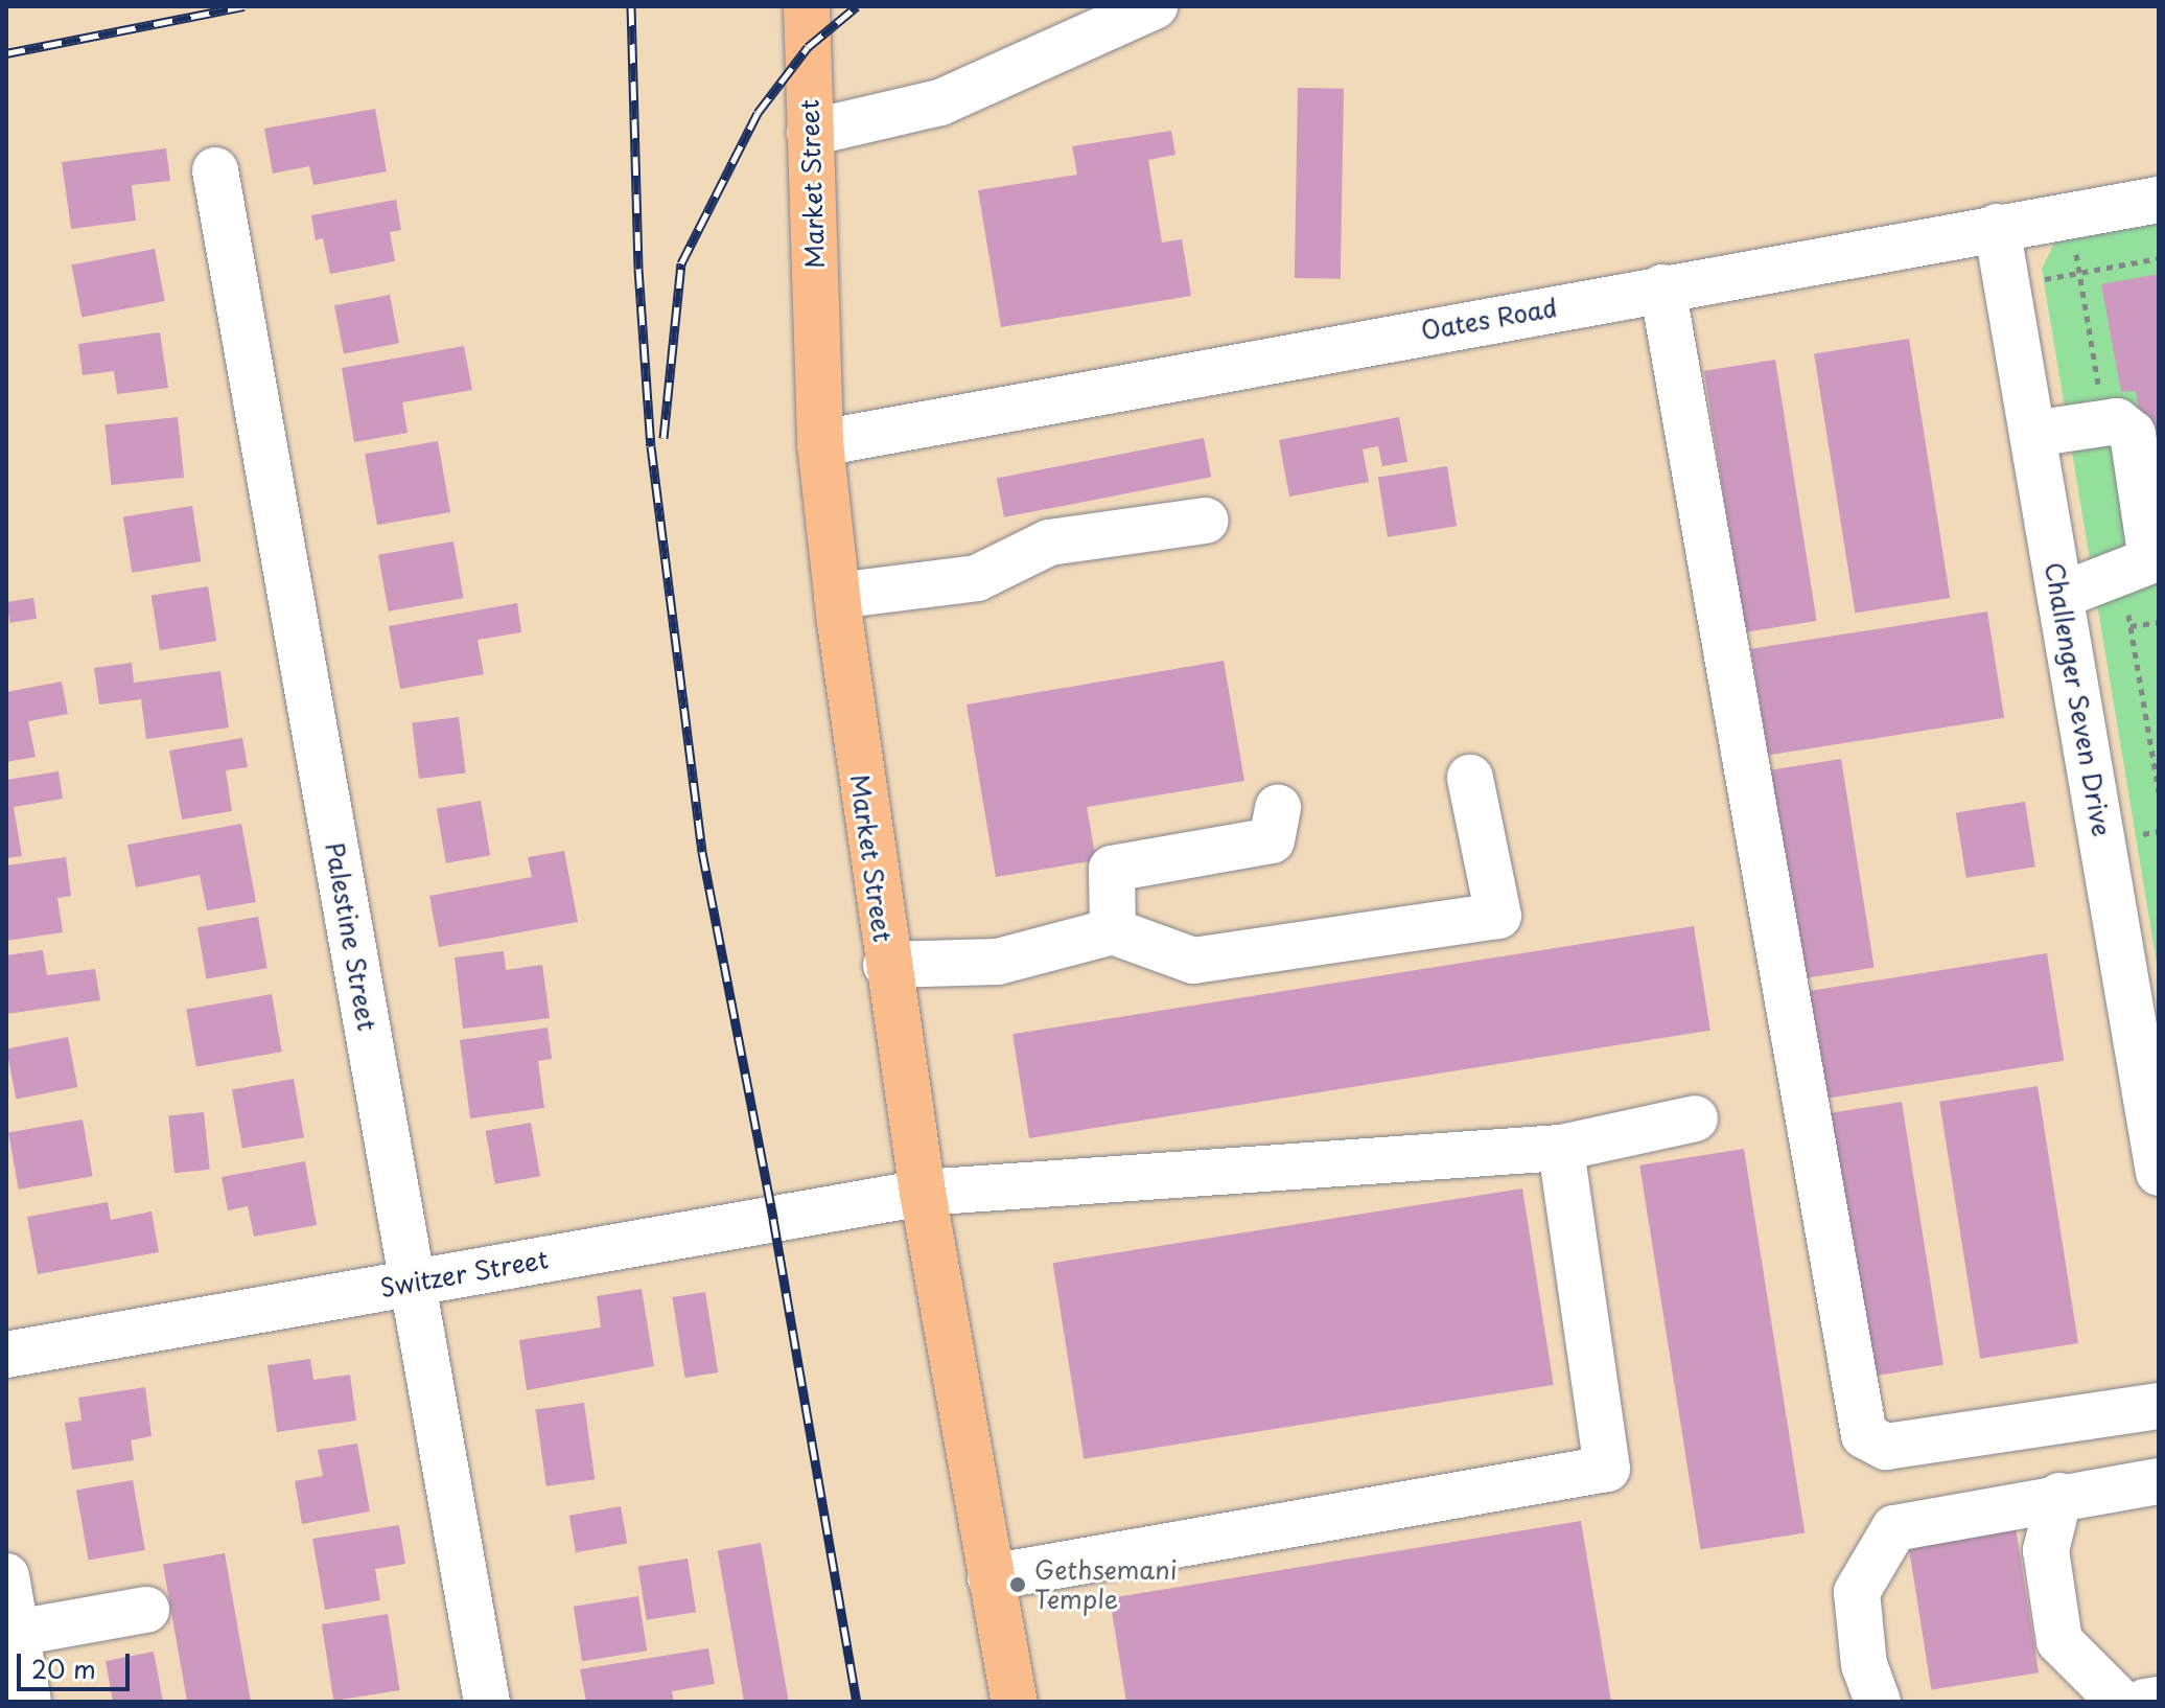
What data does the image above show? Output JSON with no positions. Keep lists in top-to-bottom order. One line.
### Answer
{"streets":{"main road":["Market Street"],"street":["Oates Road","Challenger Seven Drive","Palestine Street","Switzer Street"]},"crossings":[["Market Street","Oates Road"],["Market Street","Switzer Street"],["Oates Road","Challenger Seven Drive"],["Palestine Street","Switzer Street"]],"places":["Gethsemani Temple"],"scale_bar":"20 m"}
